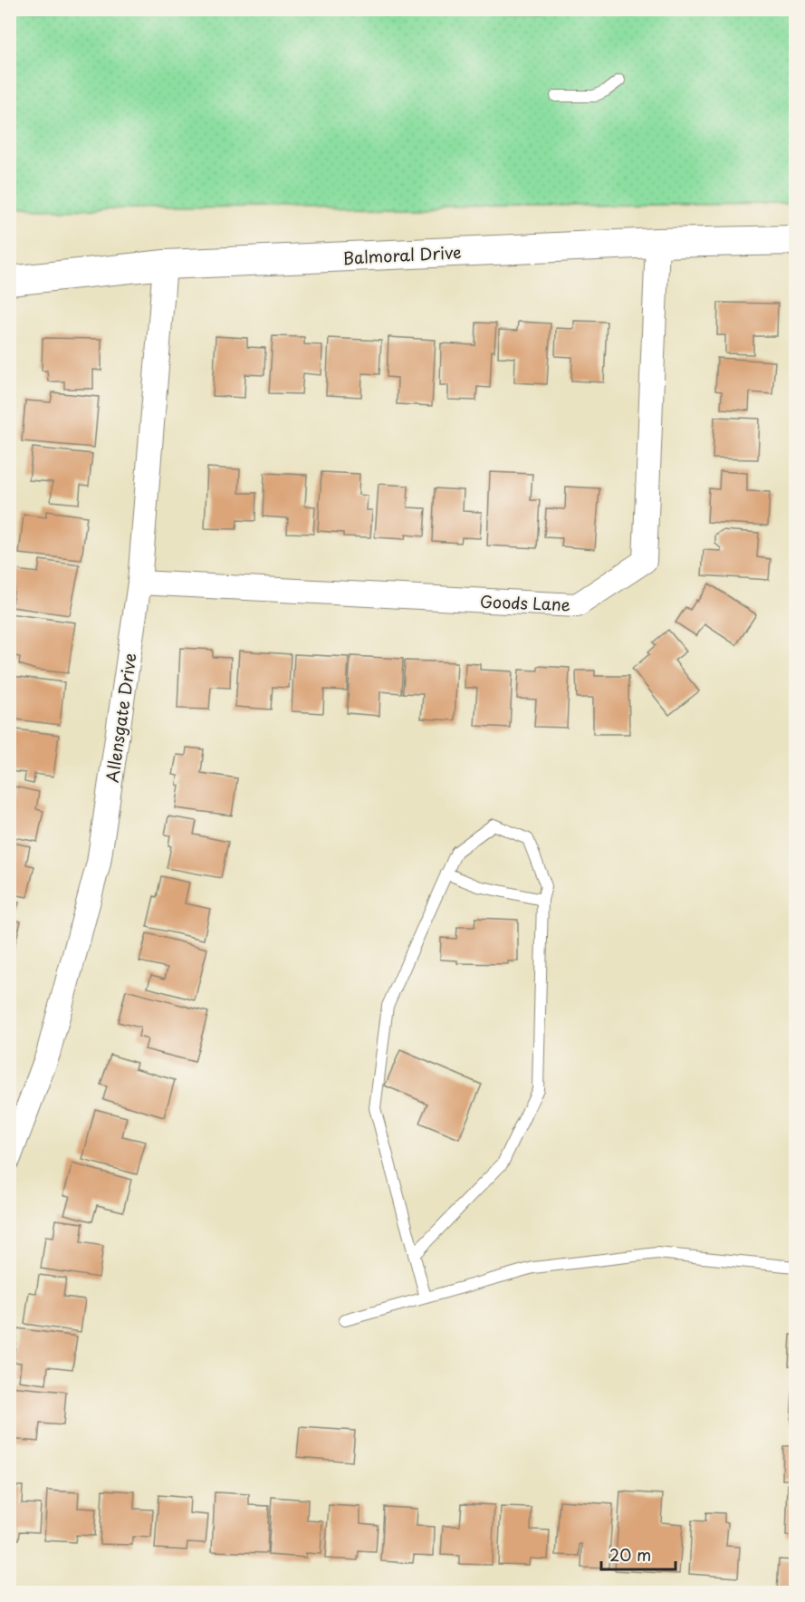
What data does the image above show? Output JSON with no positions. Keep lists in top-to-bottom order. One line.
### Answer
{"streets":{"street":["Balmoral Drive","Goods Lane","Allensgate Drive"]},"crossings":[["Balmoral Drive","Goods Lane"],["Balmoral Drive","Allensgate Drive"],["Goods Lane","Allensgate Drive"]],"scale_bar":"20 m"}
